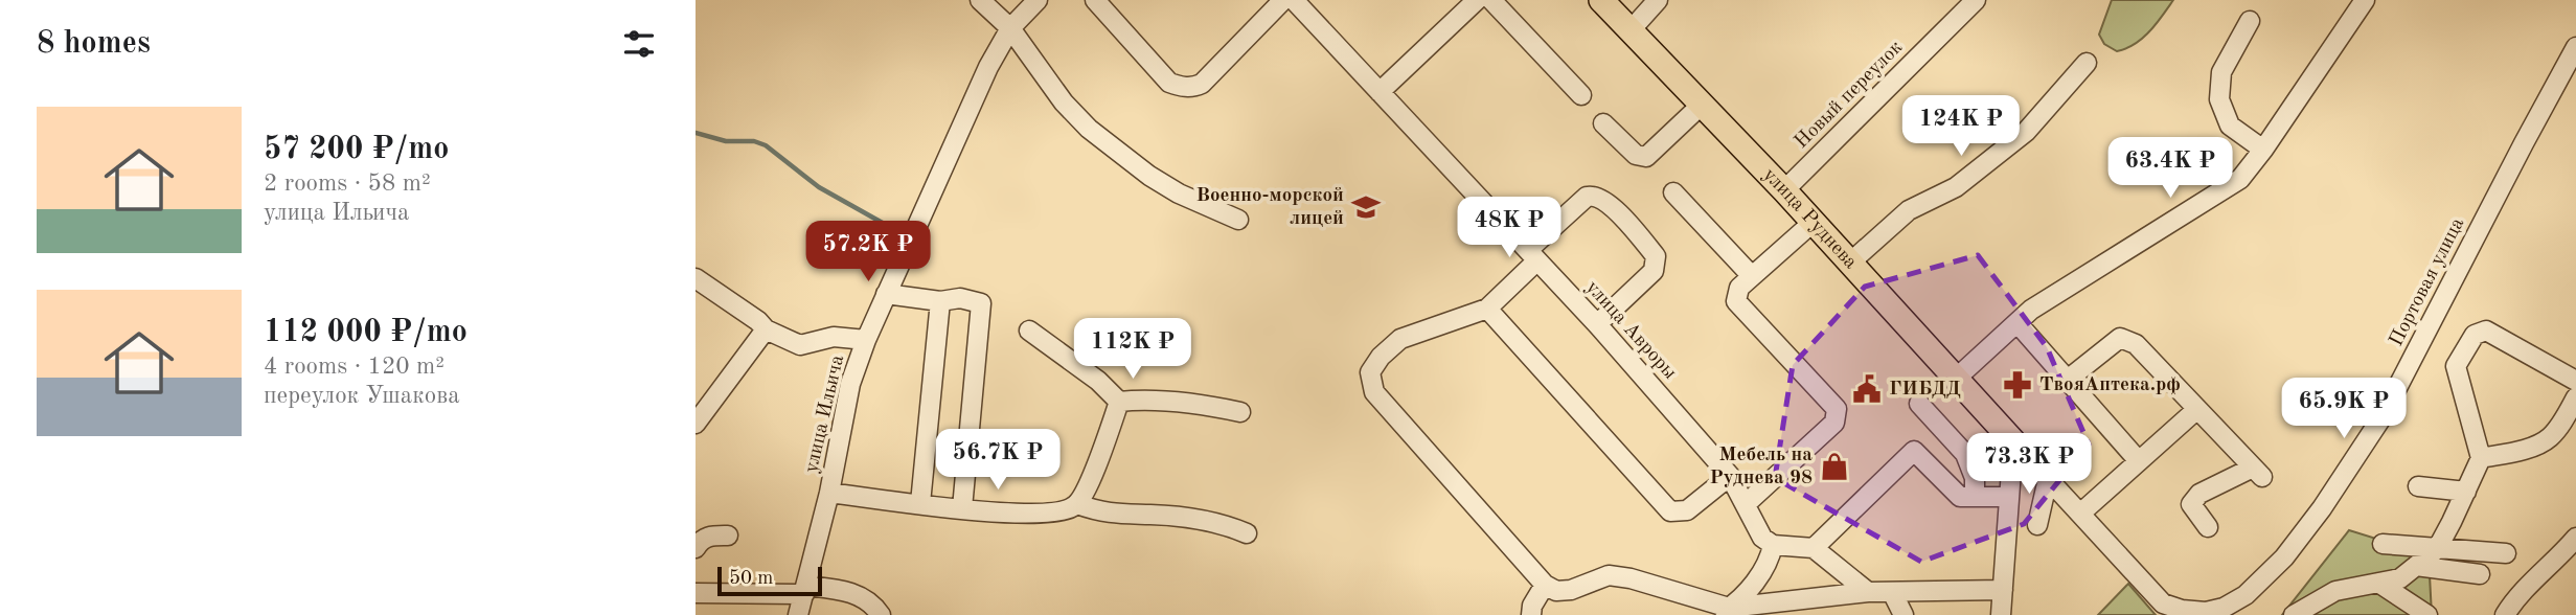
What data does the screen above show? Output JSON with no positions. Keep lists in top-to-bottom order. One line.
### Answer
{"streets":{"main road":["улица Руднева"],"street":["Новый переулок","Портовая улица","улица Авроры","улица Ильича"]},"crossings":[["Новый переулок","улица Руднева"],["улица Руднева","Портовая улица"]],"places":{"school or university":["Военно-морской лицей"],"pharmacy":["ТвояАптека.рф"],"public building":["ГИБДД"],"shop":["Мебель на Руднева 98"]},"scale_bar":"50 m","page":{"heading":"8 homes","list":[{"name":"57 200 ₽/mo","note":"2 rooms · 58 m² · улица Ильича"},{"name":"112 000 ₽/mo","note":"4 rooms · 120 m² · переулок Ушакова"}],"price":["124K ₽","63.4K ₽","48K ₽","57.2K ₽","112K ₽","65.9K ₽","56.7K ₽","73.3K ₽"],"scale":"50 m"}}
